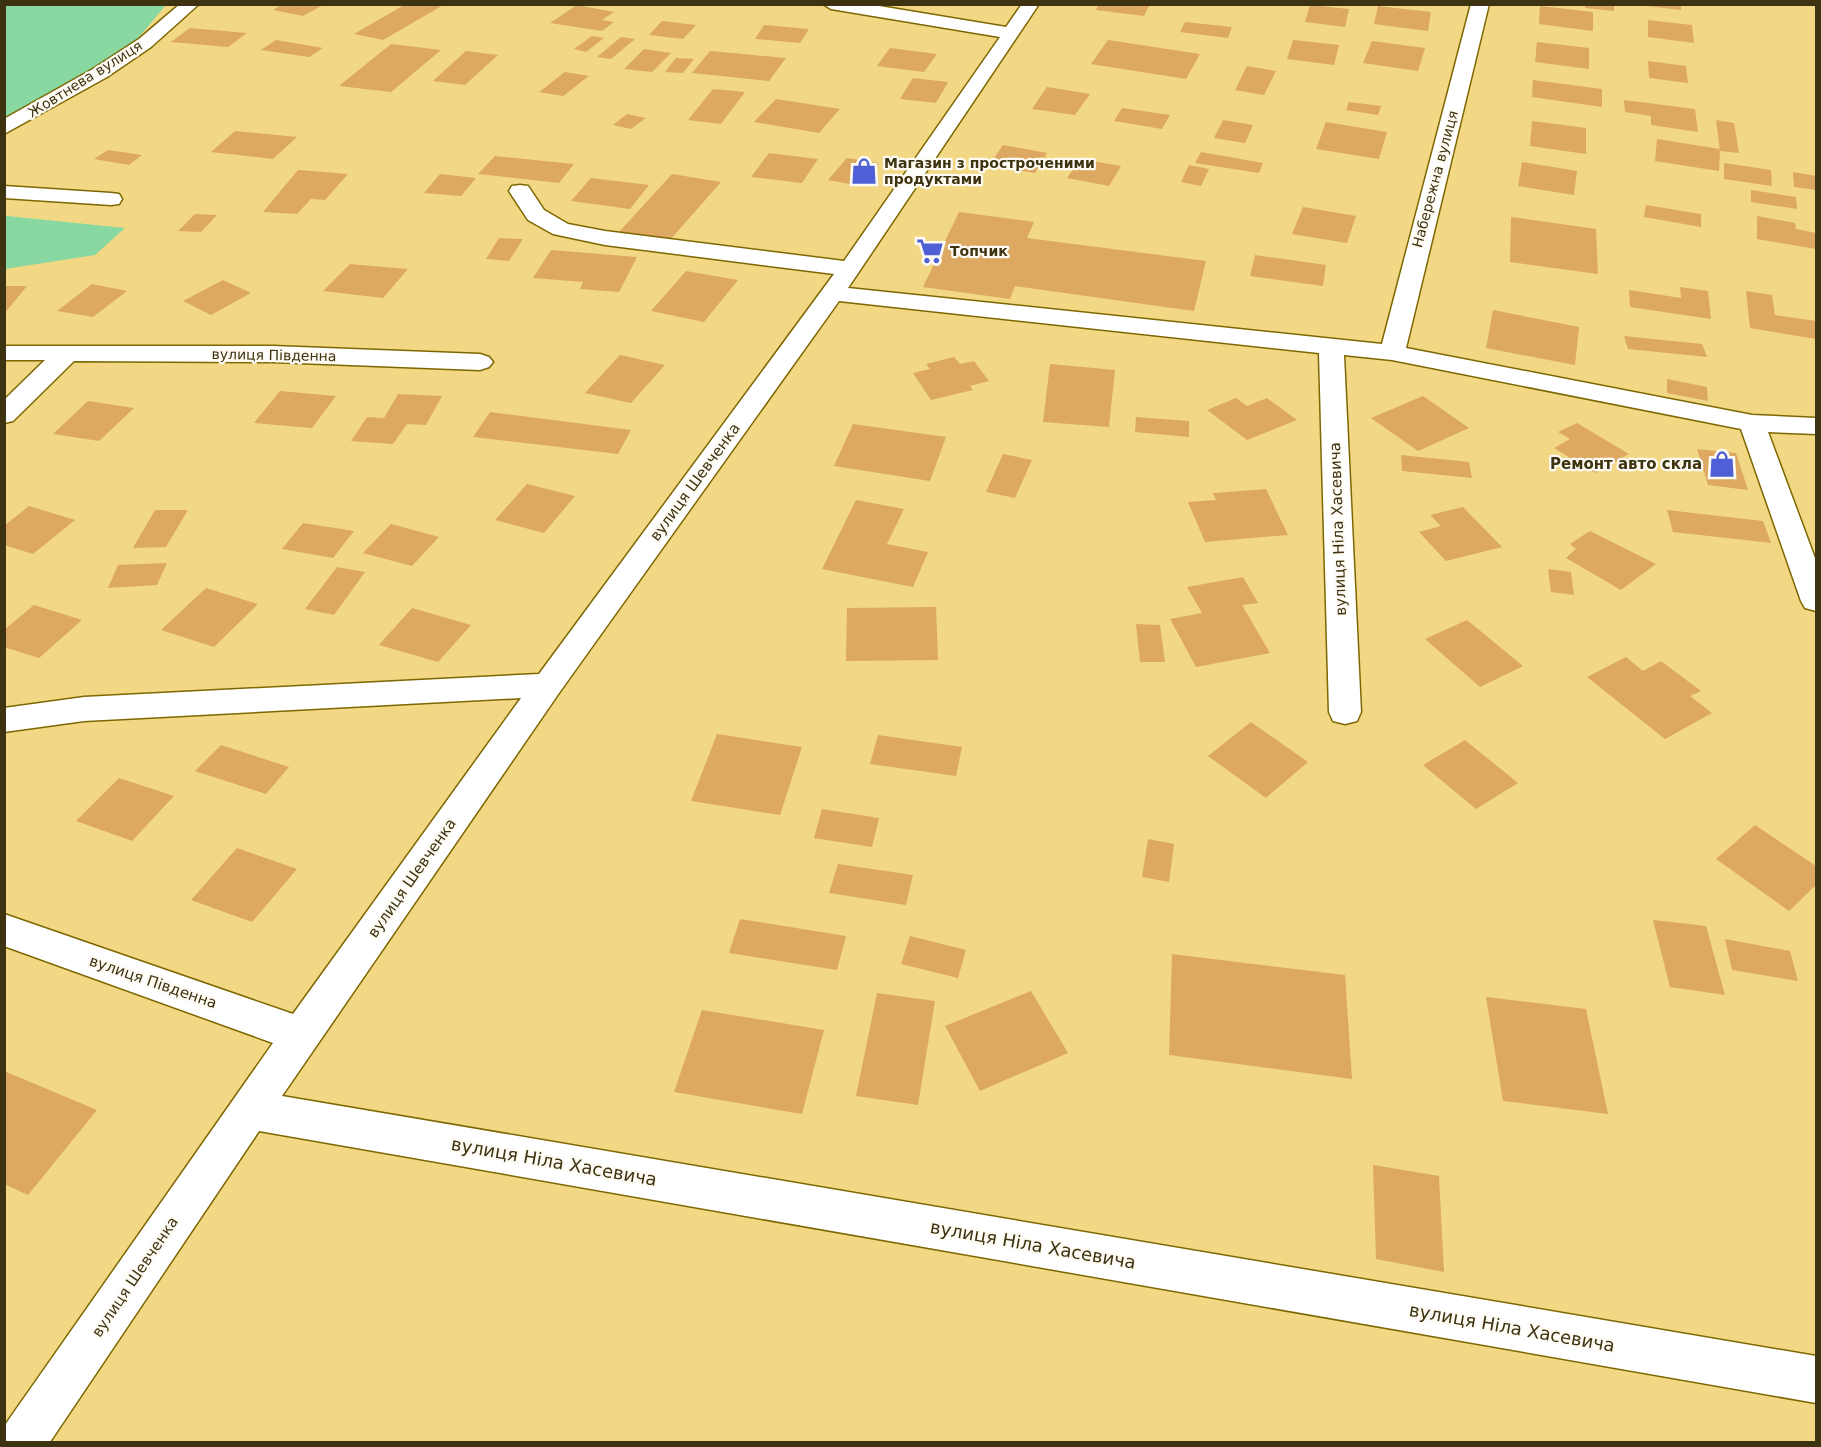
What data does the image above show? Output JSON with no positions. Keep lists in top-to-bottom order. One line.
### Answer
{"streets":{"street":["Жовтнева вулиця","Набережна вулиця","вулиця Південна","вулиця Шевченка","вулиця Ніла Хасевича"]},"crossings":[["вулиця Південна","вулиця Шевченка"],["вулиця Шевченка","вулиця Ніла Хасевича"]],"places":{"shop":["Магазин з простроченими продуктами","Ремонт авто скла"],"supermarket":["Топчик"]}}
